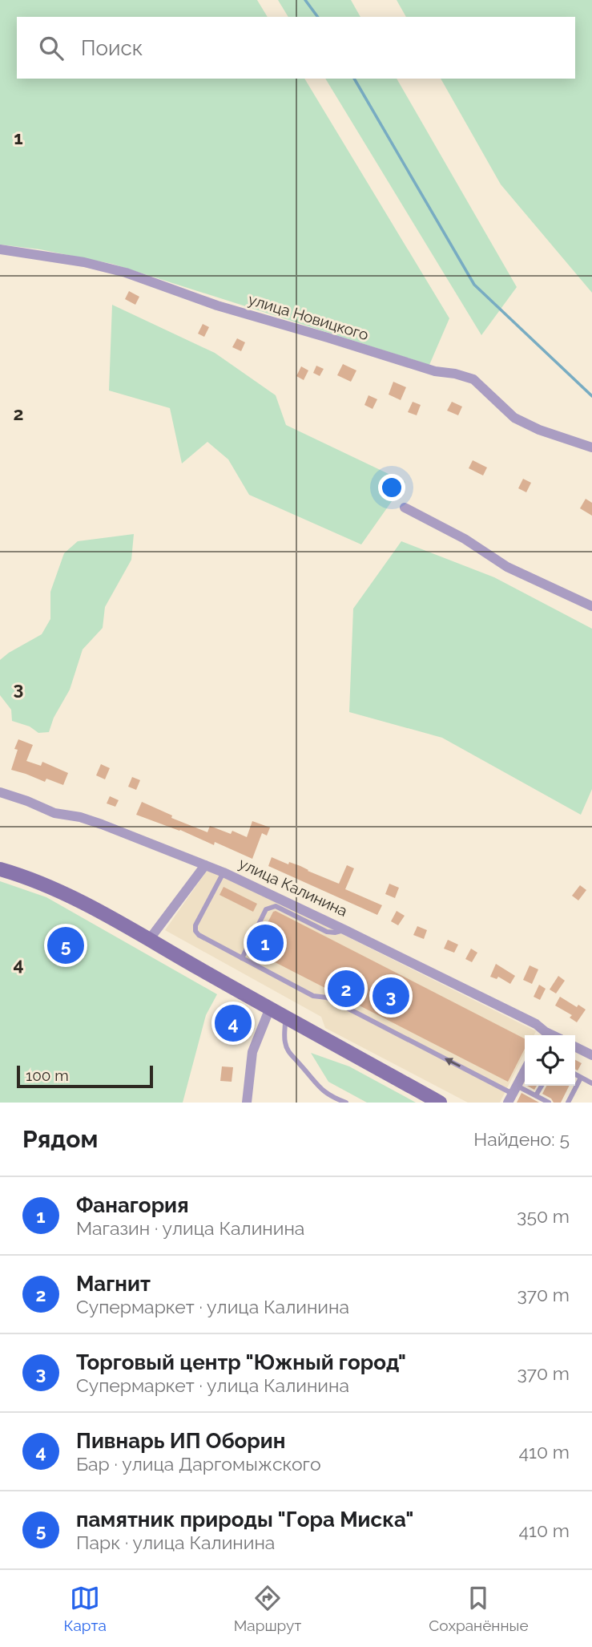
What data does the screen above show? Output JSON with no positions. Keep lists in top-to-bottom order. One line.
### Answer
{"streets":{"street":["улица Новицкого","улица Калинина"]},"scale_bar":"100 m","page":{"search":"Поиск","pins":["1","5","2","3","4"],"scale":"100 m","heading":["Рядом","Найдено: 5"],"list":[{"mark":"1","name":"Фанагория","note":"Магазин · улица Калинина","value":"350 m"},{"mark":"2","name":"Магнит","note":"Супермаркет · улица Калинина","value":"370 m"},{"mark":"3","name":"Торговый центр \"Южный город\"","note":"Супермаркет · улица Калинина","value":"370 m"},{"mark":"4","name":"Пивнарь ИП Оборин","note":"Бар · улица Даргомыжского","value":"410 m"},{"mark":"5","name":"памятник природы \"Гора Миска\"","note":"Парк · улица Калинина","value":"410 m"}],"nav":["Карта","Маршрут","Сохранённые"]},"grid":{"rows":["1","2","3","4"]}}
